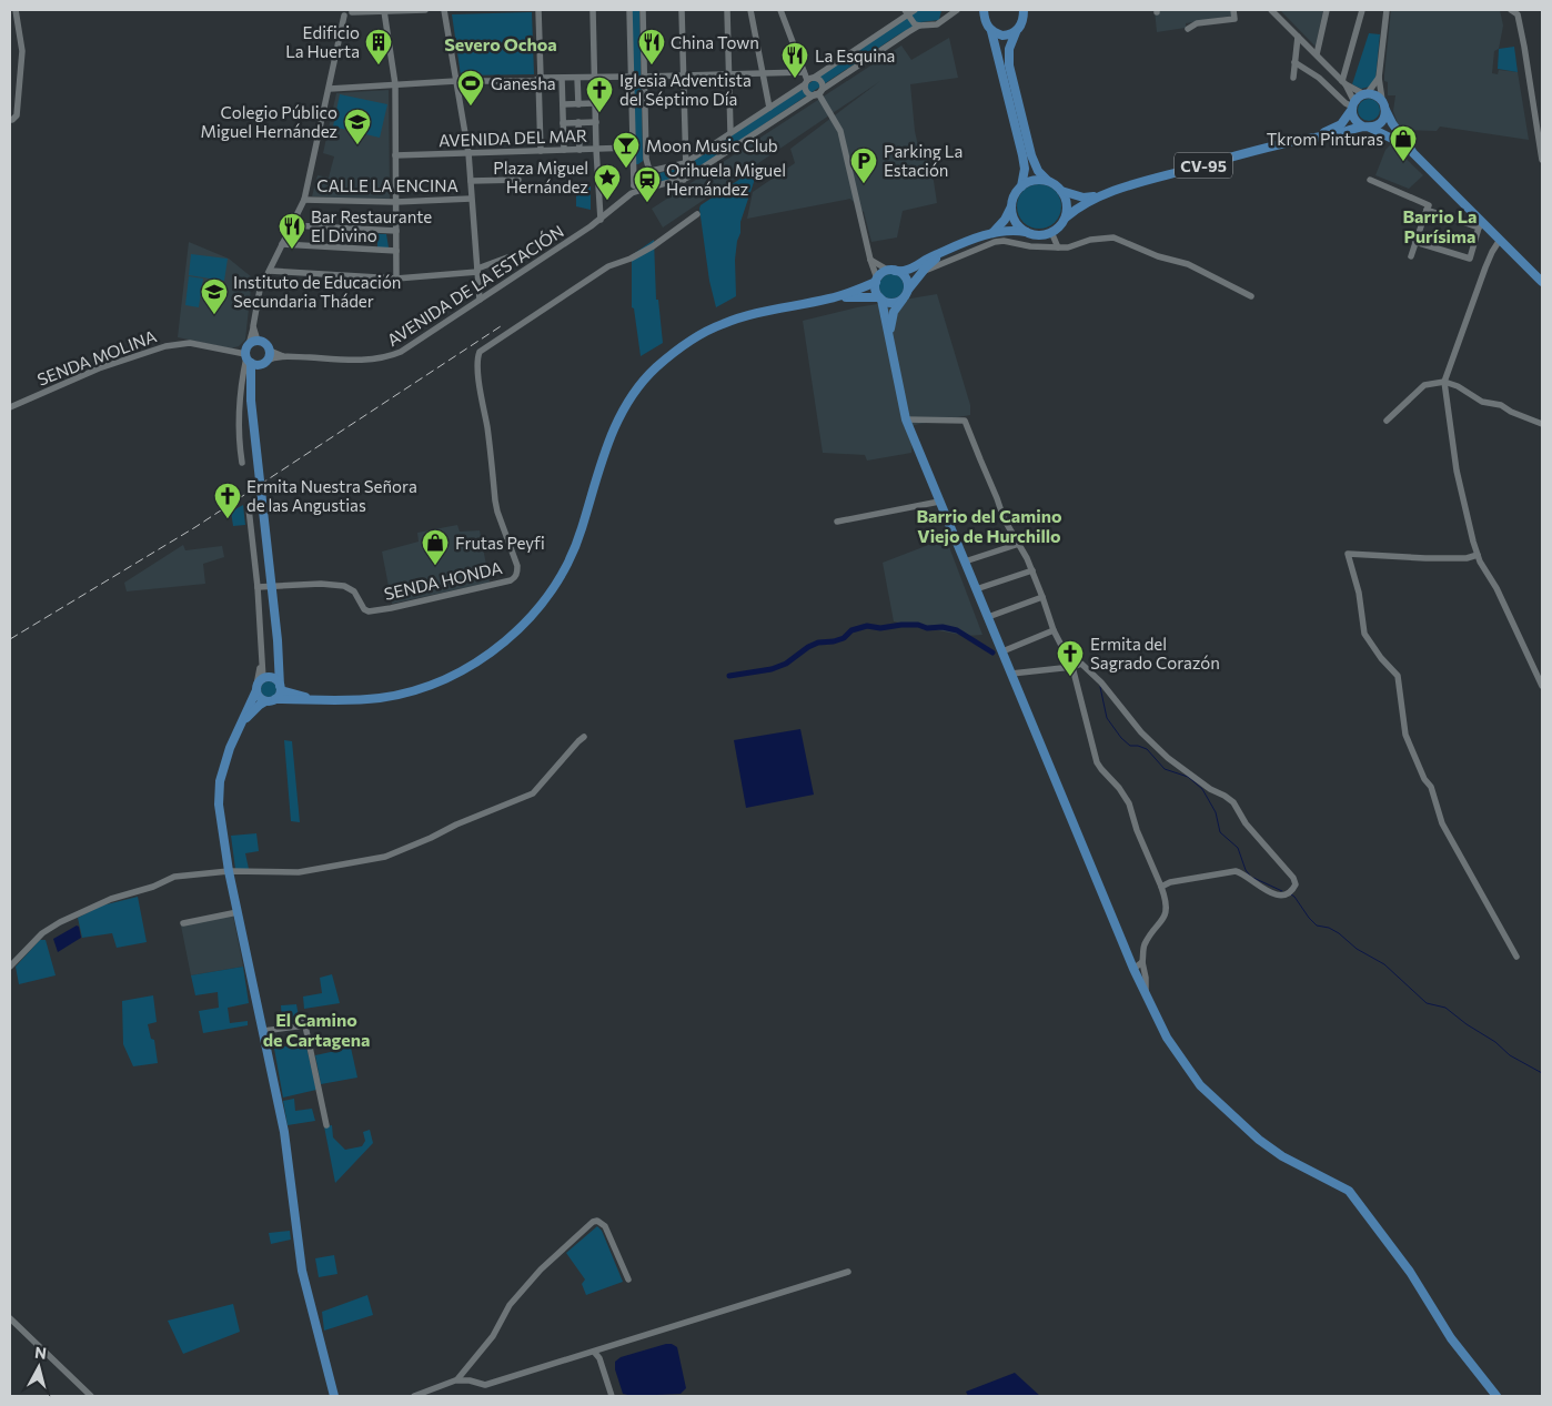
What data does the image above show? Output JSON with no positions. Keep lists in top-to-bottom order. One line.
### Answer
{"streets":{"main road":["CV-95"],"street":["AVENIDA DEL MAR","CALLE LA ENCINA","AVENIDA DE LA ESTACIÓN","SENDA MOLINA","SENDA HONDA"]},"districts":["Severo Ochoa","Barrio La Purísima","Barrio del Camino Viejo de Hurchillo","El Camino de Cartagena"],"places":{"building":["Edificio La Huerta"],"restaurant":["China Town","La Esquina","Bar Restaurante El Divino"],"sports":["Ganesha"],"church":["Iglesia Adventista del Séptimo Día","Ermita Nuestra Señora de las Angustias","Ermita del Sagrado Corazón"],"school or university":["Colegio Público Miguel Hernández","Instituto de Educación Secundaria Tháder"],"shop":["Tkrom Pinturas","Frutas Peyfi"],"bar":["Moon Music Club"],"parking":["Parking La Estación"],"place":["Plaza Miguel Hernández"],"station":["Orihuela Miguel Hernández"]},"north":"top"}
